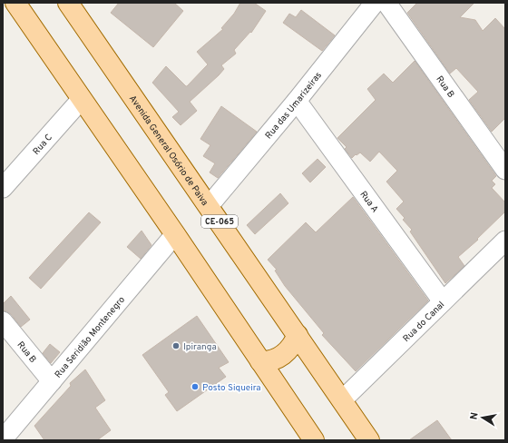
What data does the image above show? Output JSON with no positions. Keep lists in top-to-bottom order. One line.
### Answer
{"streets":{"main road":["Avenida General Osório de Paiva","CE-065"],"street":["Rua B","Rua das Umarizeiras","Rua C","Rua A","Rua do Canal","Rua Seridião Montenegro"]},"crossings":[["Rua B","Rua Seridião Montenegro"],["Rua das Umarizeiras","Avenida General Osório de Paiva"],["Rua das Umarizeiras","Rua A"],["Avenida General Osório de Paiva","Rua do Canal"],["Rua A","Rua do Canal"]],"places":["Ipiranga","Posto Siqueira"],"north":"left"}
